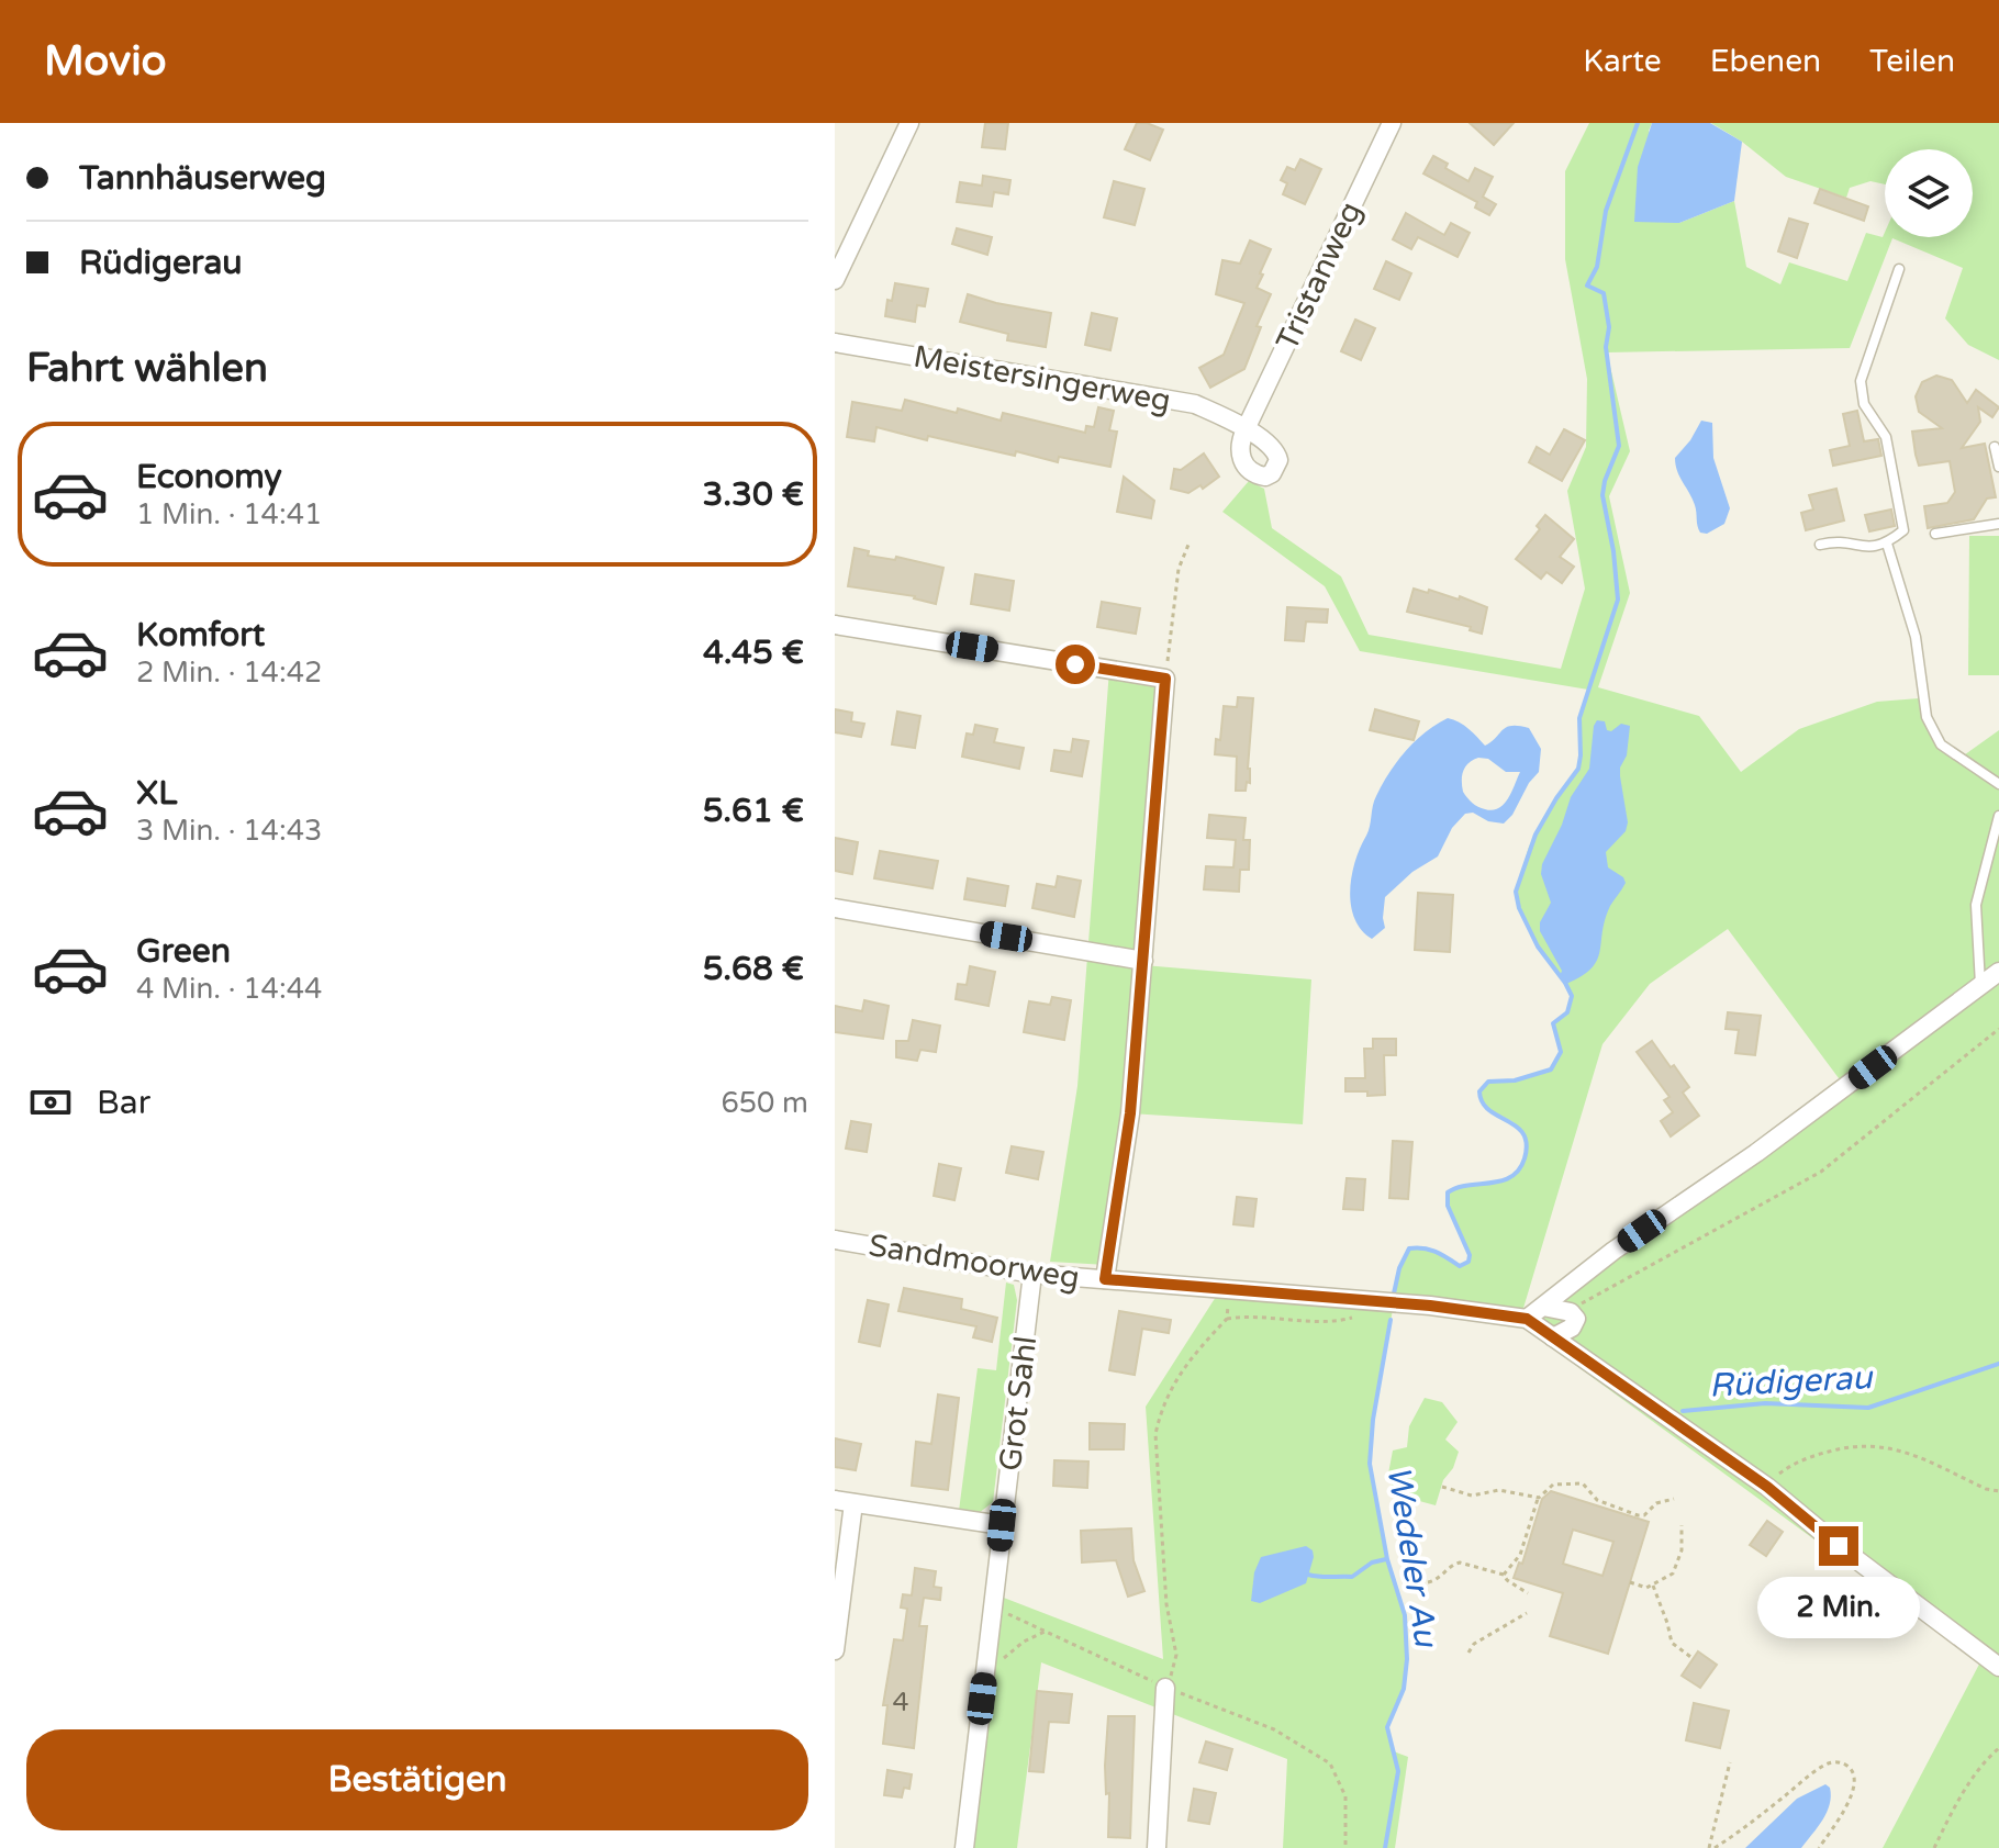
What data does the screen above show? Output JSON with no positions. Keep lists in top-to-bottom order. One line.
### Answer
{"streets":{"street":["Tristanweg","Meistersingerweg","Sandmoorweg","Grot Sahl"]},"crossings":[["Tristanweg","Meistersingerweg"],["Sandmoorweg","Grot Sahl"]],"water":["Rüdigerau","Wedeler Au"],"house_numbers":["4"],"page":{"header":"Movio","nav":["Karte","Ebenen","Teilen"],"banner":["Tannhäuserweg","Rüdigerau"],"heading":"Fahrt wählen","list":[{"name":"Economy","note":"1 Min. · 14:41","value":"3.30 €"},{"name":"Komfort","note":"2 Min. · 14:42","value":"4.45 €"},{"name":"XL","note":"3 Min. · 14:43","value":"5.61 €"},{"name":"Green","note":"4 Min. · 14:44","value":"5.68 €"}],"pay":["Bar","650 m"],"bubble":"2 Min.","buttons":"Bestätigen"}}
